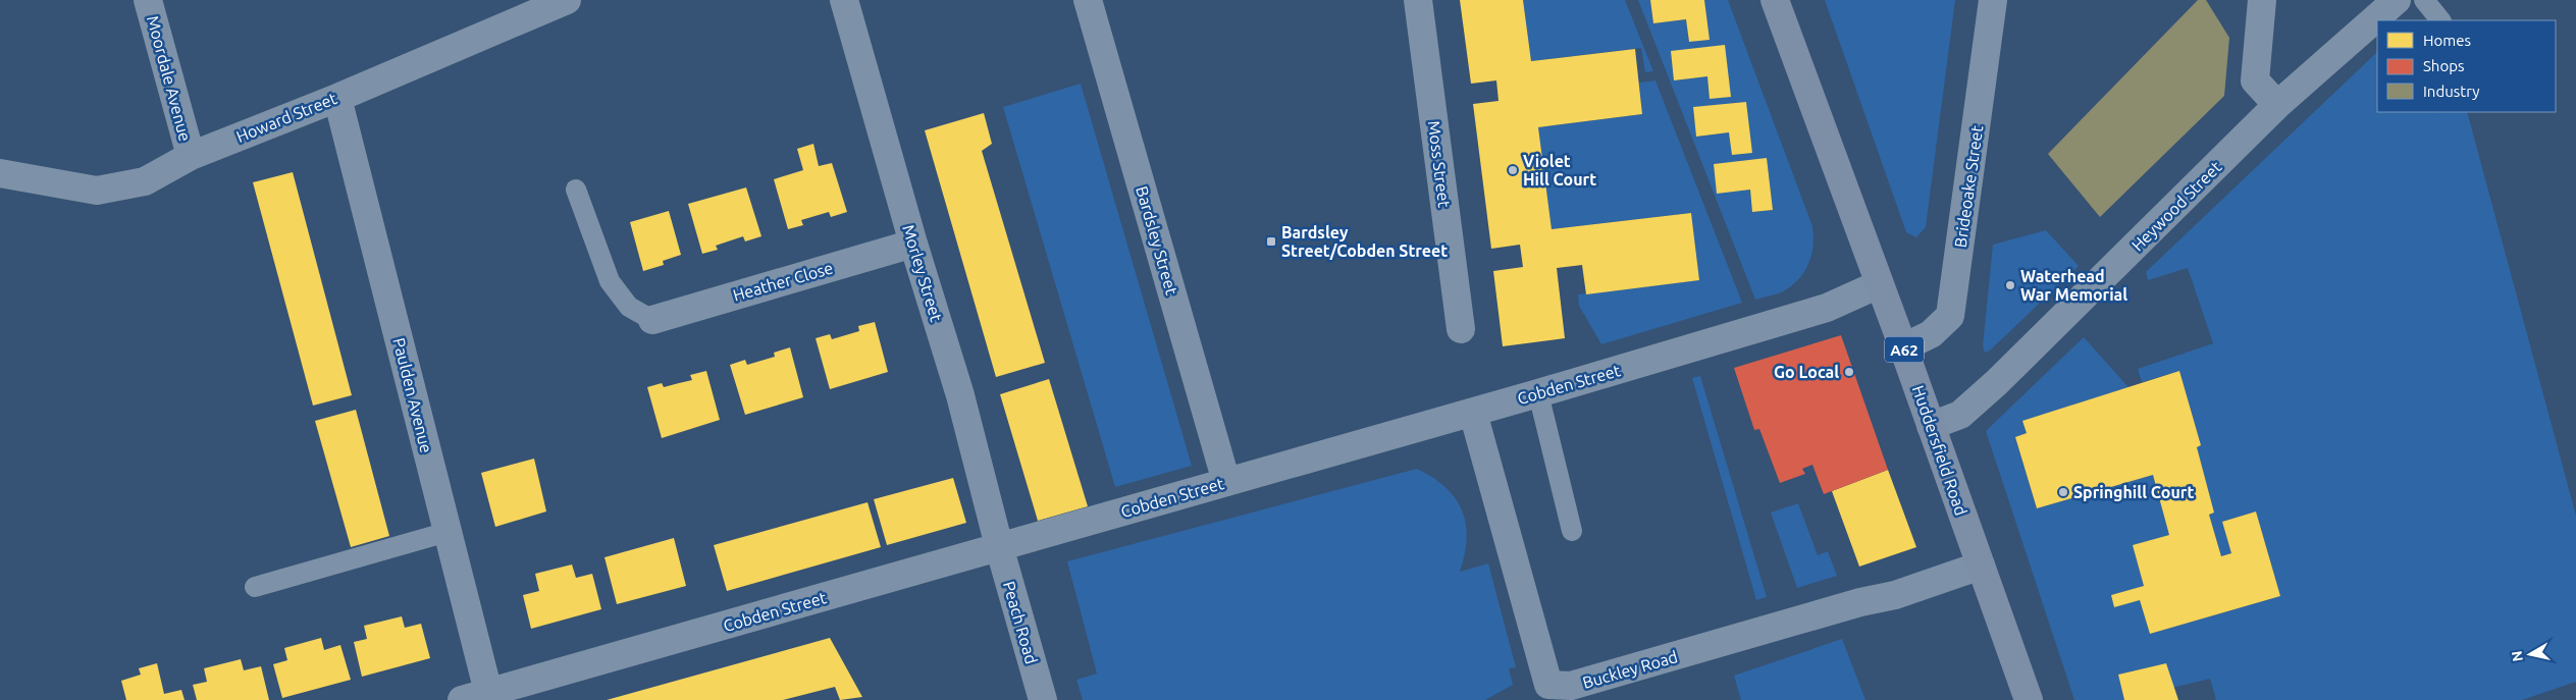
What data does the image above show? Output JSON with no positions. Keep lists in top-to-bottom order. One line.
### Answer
{"streets":{"main road":["A62","Huddersfield Road"],"street":["Moordale Avenue","Howard Street","Moss Street","Brideoake Street","Heywood Street","Bardsley Street","Morley Street","Heather Close","Cobden Street","Paulden Avenue","Peach Road","Buckley Road"]},"crossings":[["Moordale Avenue","Howard Street"],["Howard Street","Paulden Avenue"],["Brideoake Street","Huddersfield Road"],["Heywood Street","Huddersfield Road"],["Bardsley Street","Cobden Street"],["Morley Street","Heather Close"],["Morley Street","Cobden Street"],["Morley Street","Peach Road"],["Cobden Street","Paulden Avenue"],["Cobden Street","Huddersfield Road"],["Cobden Street","Peach Road"],["Cobden Street","Buckley Road"],["Huddersfield Road","Buckley Road"]],"places":{"other":["Violet Hill Court","Waterhead War Memorial","Go Local","Springhill Court"],"transit":["Bardsley Street/Cobden Street"]},"legend":["Homes","Shops","Industry"],"north":"left"}
